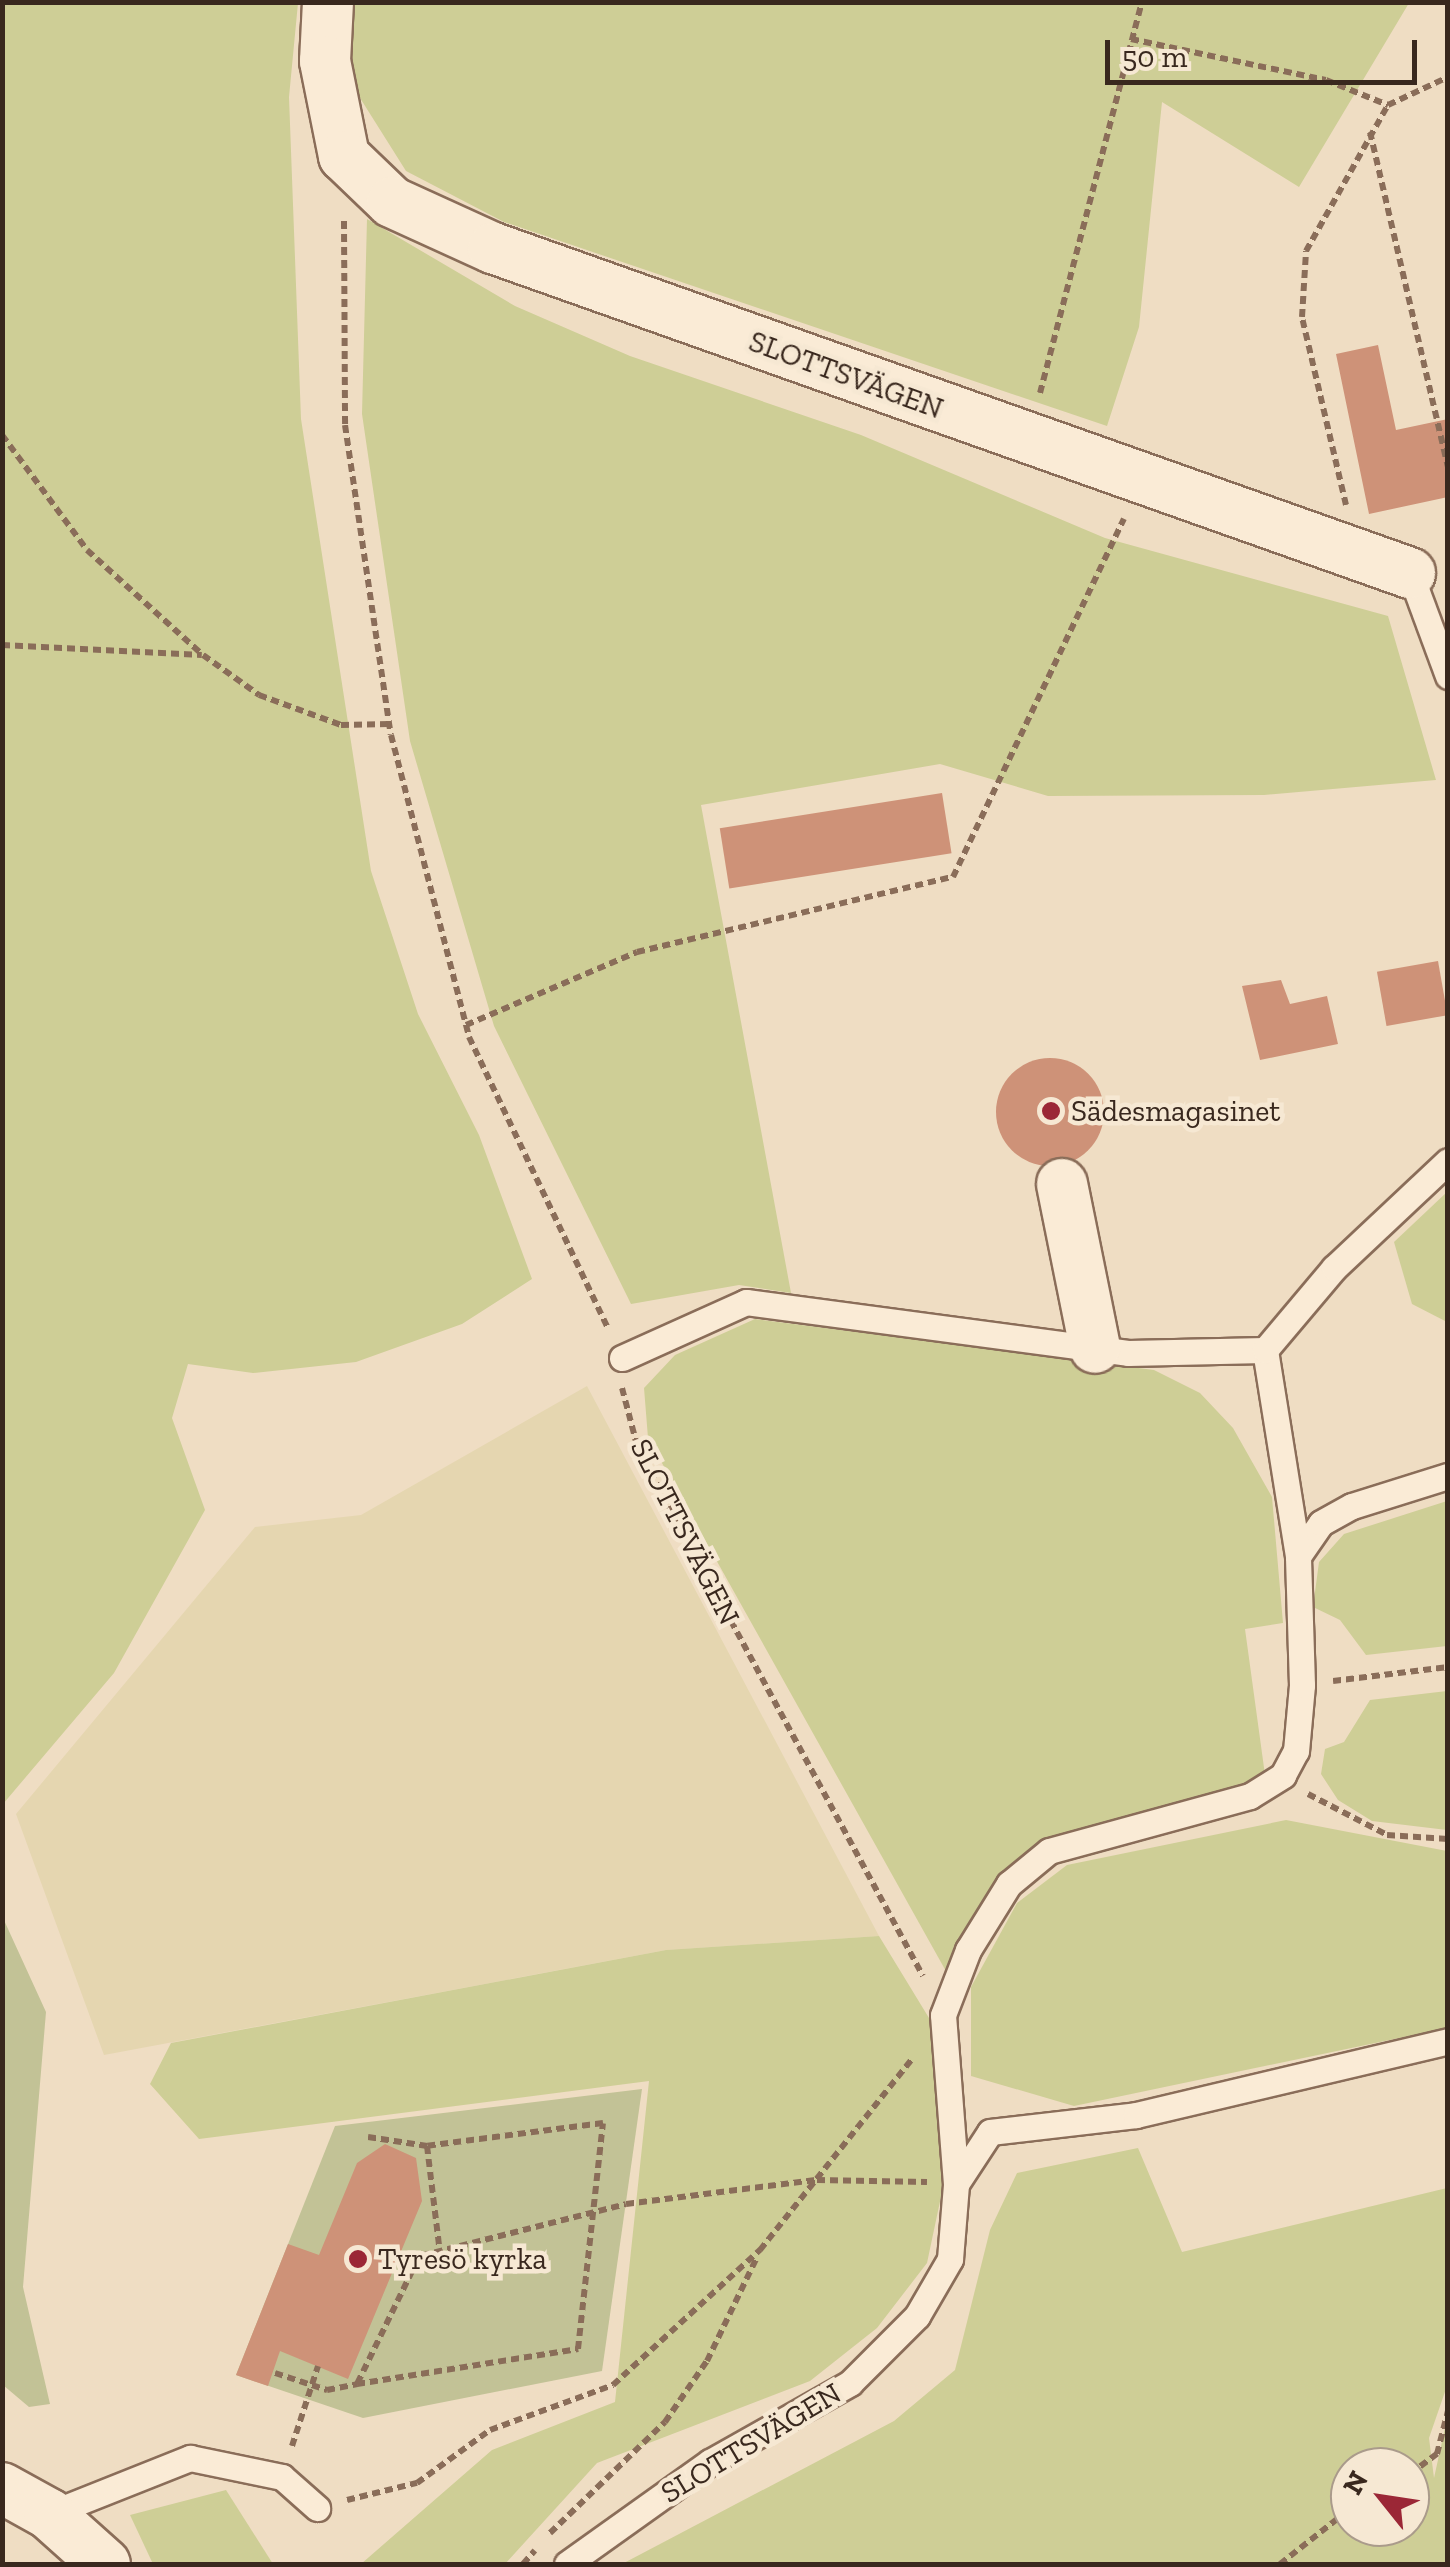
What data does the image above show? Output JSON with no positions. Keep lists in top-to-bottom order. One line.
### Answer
{"streets":{"street":["SLOTTSVÄGEN"]},"places":["Sädesmagasinet","Tyresö kyrka"],"scale_bar":"50 m","north":"top left"}
